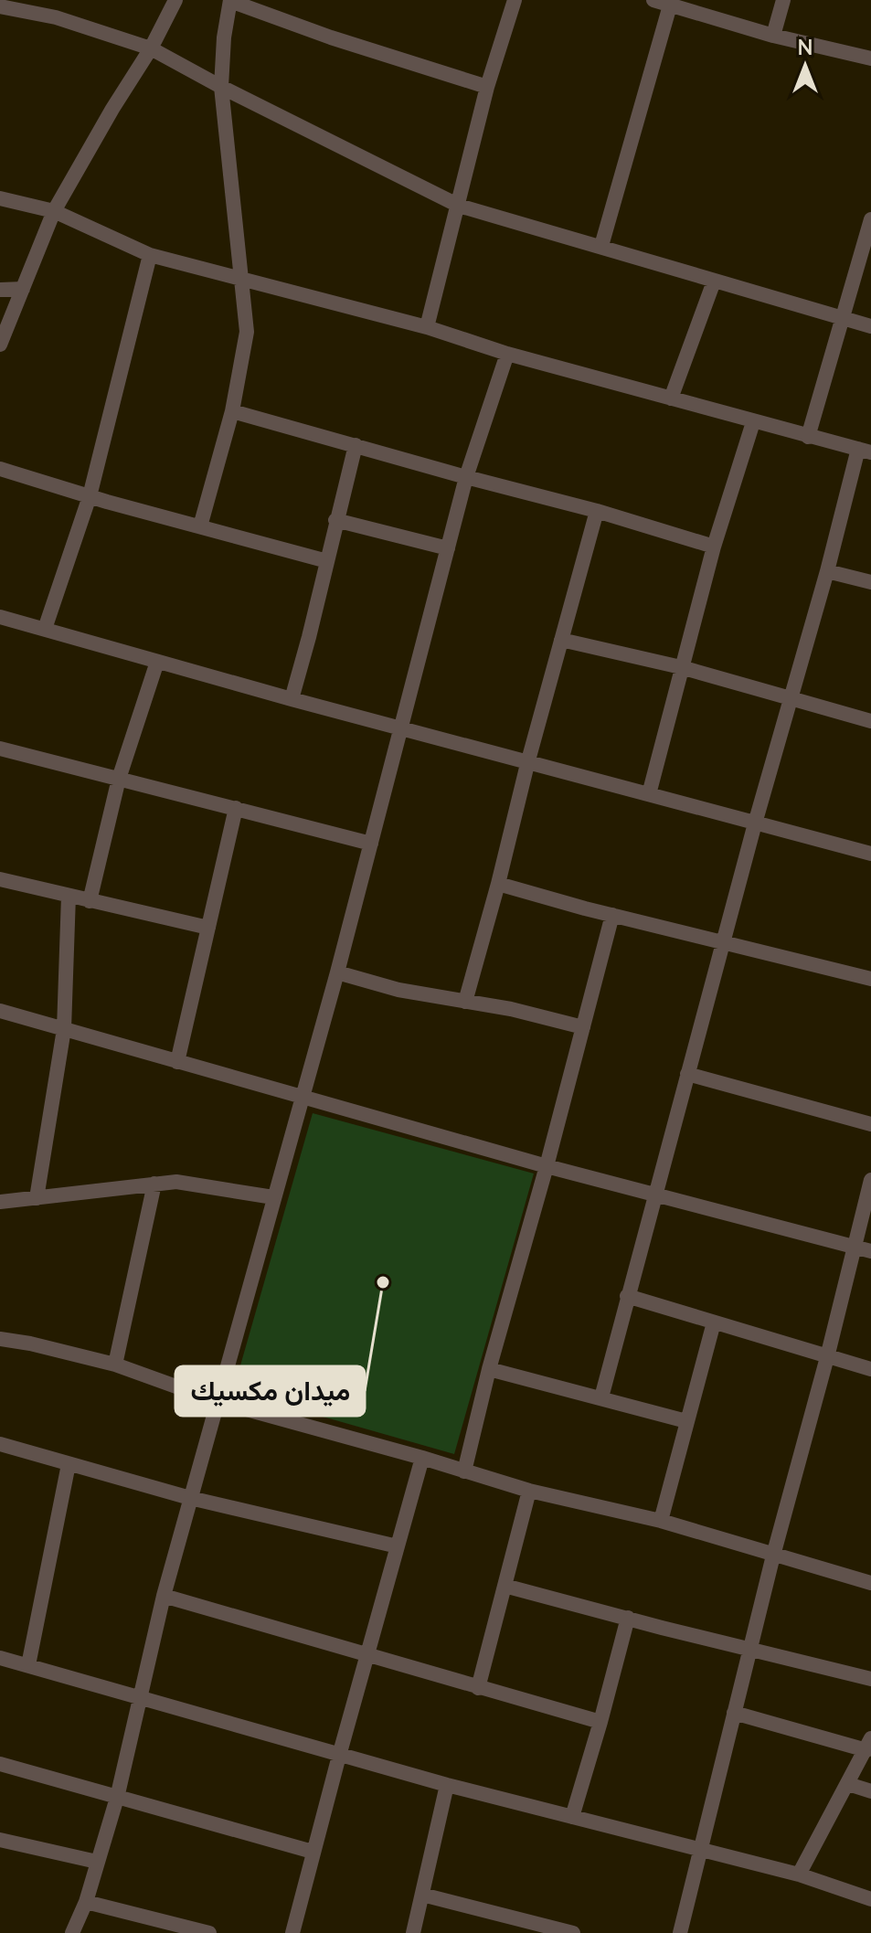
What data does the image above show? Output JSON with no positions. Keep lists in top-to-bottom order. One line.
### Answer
{"places":["ميدان مكسيك"],"north":"top"}
